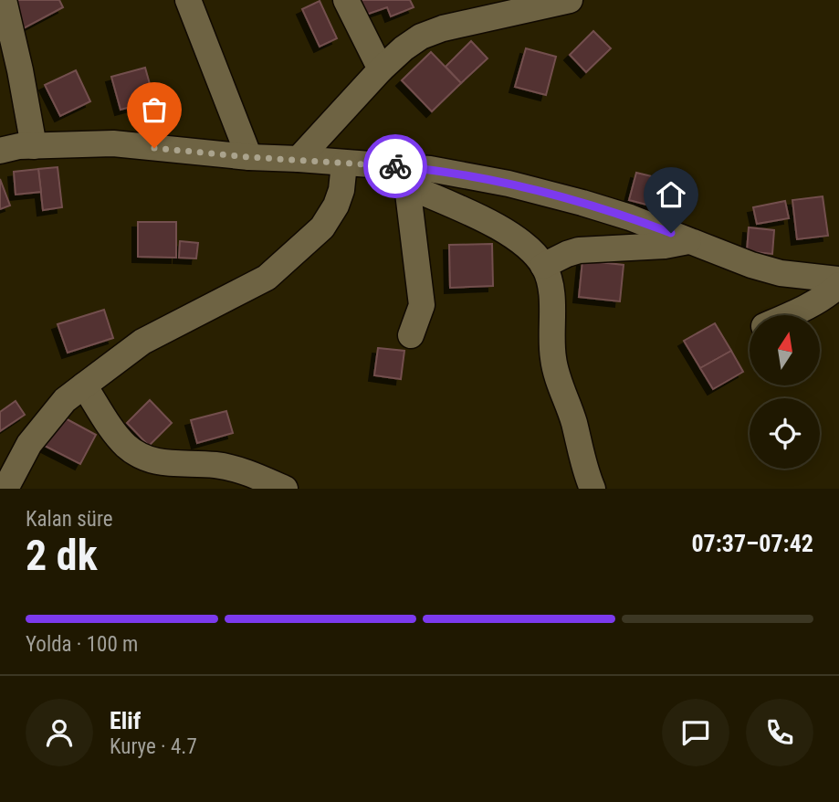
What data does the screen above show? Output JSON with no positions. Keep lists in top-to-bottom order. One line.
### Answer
{"north":"top","page":{"heading":["2 dk","Kalan süre","07:37–07:42"],"panel":["Elif","Kurye · 4.7"],"bar":"Yolda · 100 m"}}
